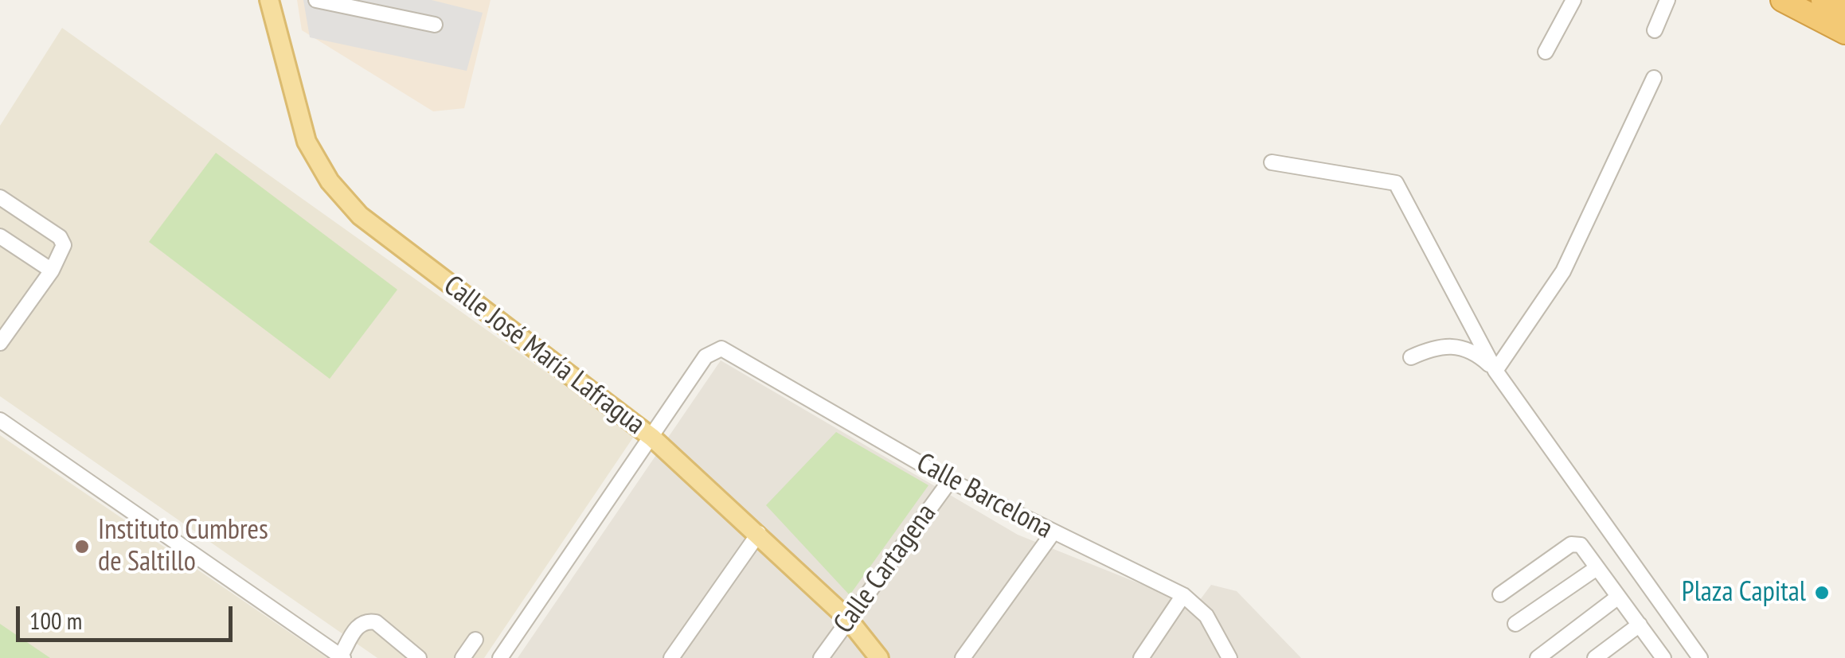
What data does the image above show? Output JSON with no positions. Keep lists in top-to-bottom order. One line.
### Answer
{"streets":{"main road":["Calle José María Lafragua"],"street":["Calle Barcelona","Calle Cartagena"]},"crossings":[["Calle José María Lafragua","Calle Barcelona"],["Calle José María Lafragua","Calle Cartagena"],["Calle Barcelona","Calle Cartagena"]],"places":["Instituto Cumbres de Saltillo","Plaza Capital"],"scale_bar":"100 m"}
